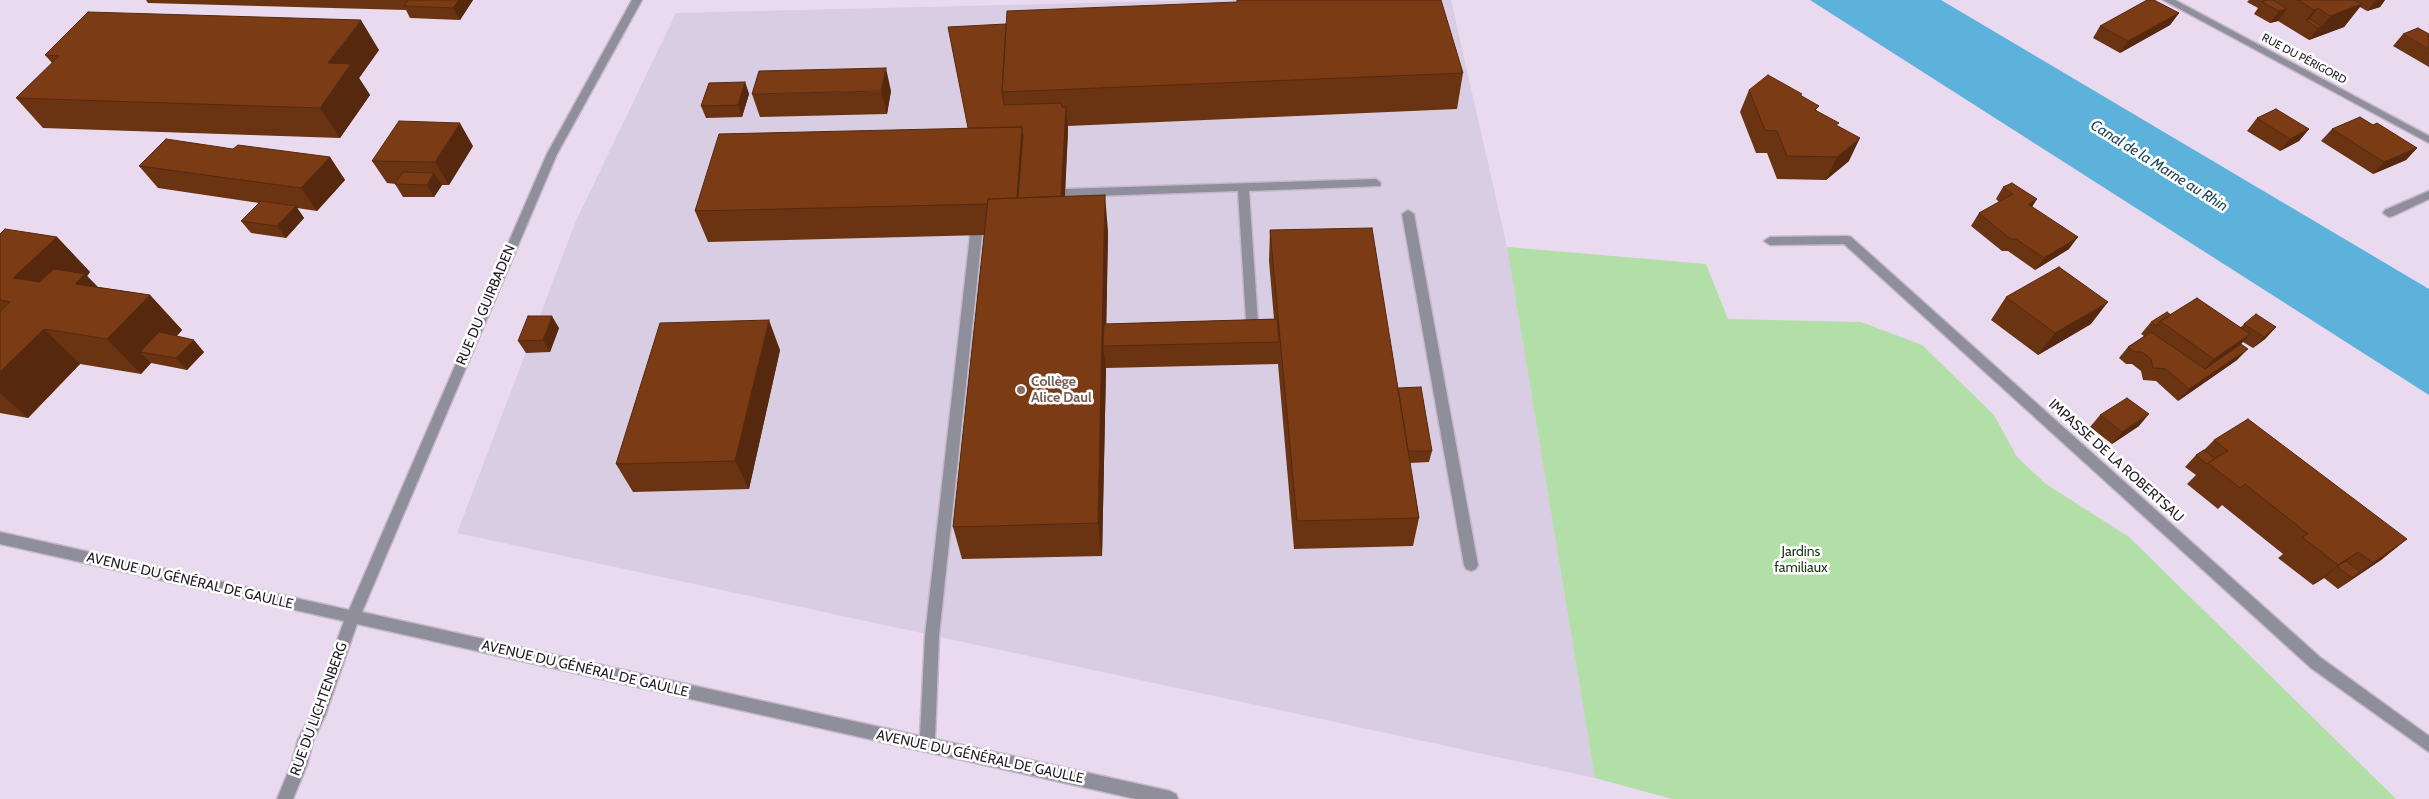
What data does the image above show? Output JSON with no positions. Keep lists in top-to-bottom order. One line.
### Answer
{"streets":{"street":["RUE DU PÉRIGORD","RUE DU GUIRBADEN","IMPASSE DE LA ROBERTSAU","AVENUE DU GÉNÉRAL DE GAULLE","RUE DU LICHTENBERG"]},"crossings":[["RUE DU GUIRBADEN","AVENUE DU GÉNÉRAL DE GAULLE"],["RUE DU GUIRBADEN","RUE DU LICHTENBERG"],["AVENUE DU GÉNÉRAL DE GAULLE","RUE DU LICHTENBERG"]],"water":["Canal de la Marne au Rhin"],"parks":["Jardins familiaux"],"places":["Collège Alice Daul"]}
